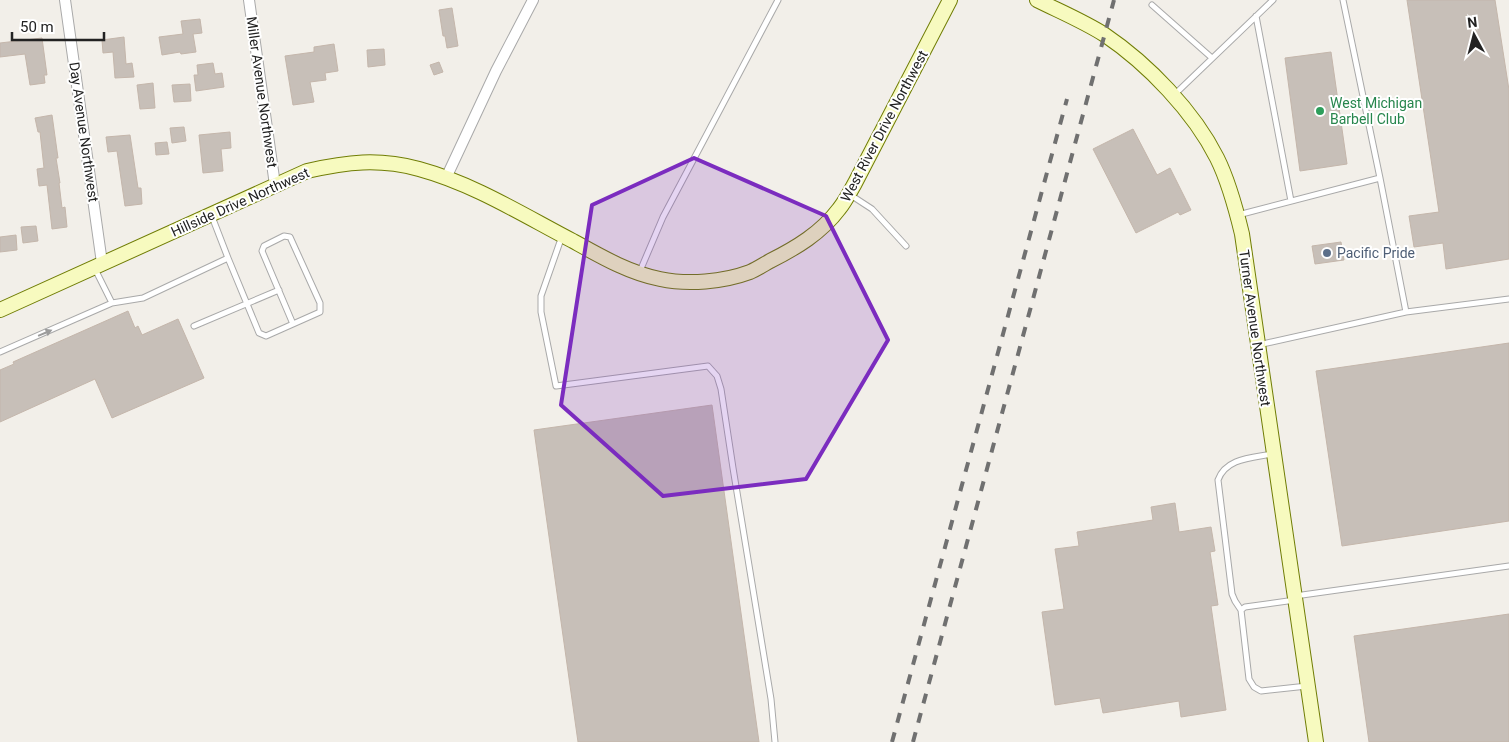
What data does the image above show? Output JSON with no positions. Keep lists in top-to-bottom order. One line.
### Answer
{"streets":{"main road":["West River Drive Northwest","Hillside Drive Northwest","Turner Avenue Northwest"],"street":["Miller Avenue Northwest","Day Avenue Northwest"]},"crossings":[["Miller Avenue Northwest","Hillside Drive Northwest"],["West River Drive Northwest","Hillside Drive Northwest"],["Day Avenue Northwest","Hillside Drive Northwest"]],"places":["West Michigan Barbell Club","Pacific Pride"],"scale_bar":"50 m","north":"top"}
